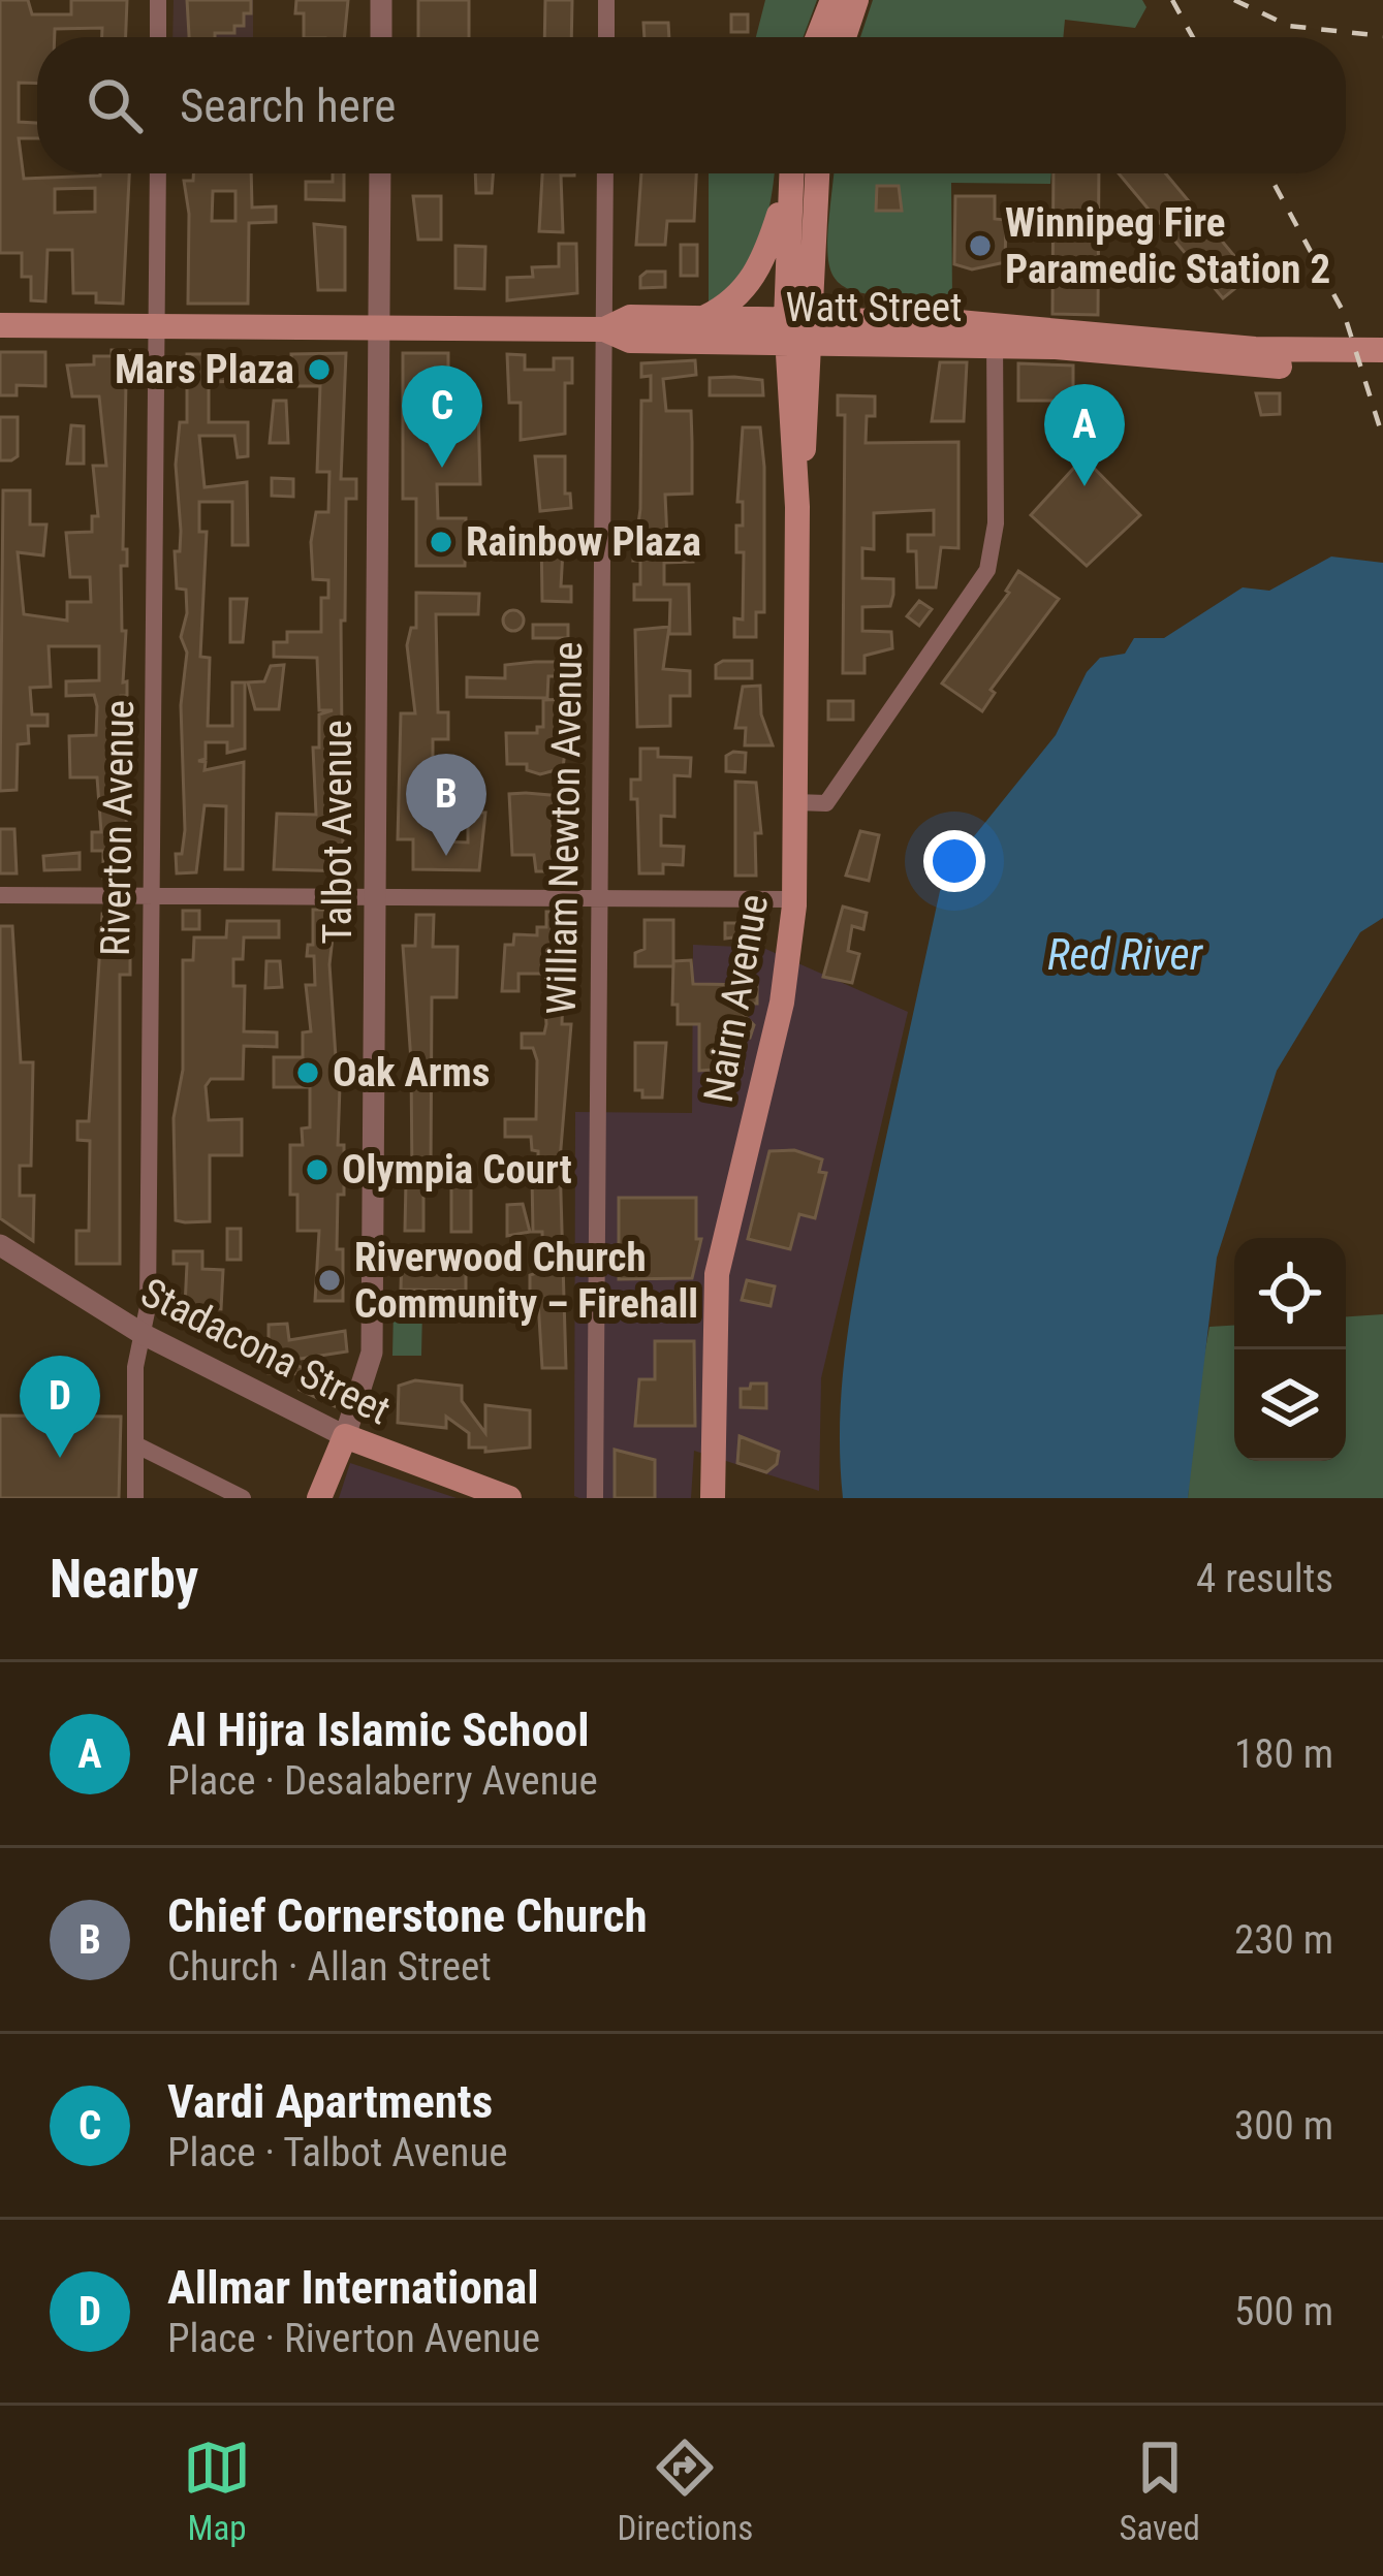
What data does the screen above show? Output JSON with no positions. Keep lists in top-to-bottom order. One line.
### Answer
{"streets":{"main road":["Watt Street","Talbot Avenue","Nairn Avenue","Stadacona Street"],"street":["Riverton Avenue","William Newton Avenue"]},"crossings":[["Watt Street","Riverton Avenue"],["Watt Street","William Newton Avenue"],["Watt Street","Talbot Avenue"],["Watt Street","Nairn Avenue"],["Riverton Avenue","Stadacona Street"],["Talbot Avenue","Stadacona Street"]],"water":["Red River"],"places":["Winnipeg Fire Paramedic Station 2","Mars Plaza","Rainbow Plaza","Oak Arms","Olympia Court","Riverwood Church Community – Firehall"],"page":{"search":"Search here","pins":["C","A","B","D"],"heading":["Nearby","4 results"],"list":[{"mark":"A","name":"Al Hijra Islamic School","note":"Place · Desalaberry Avenue","value":"180 m"},{"mark":"B","name":"Chief Cornerstone Church","note":"Church · Allan Street","value":"230 m"},{"mark":"C","name":"Vardi Apartments","note":"Place · Talbot Avenue","value":"300 m"},{"mark":"D","name":"Allmar International","note":"Place · Riverton Avenue","value":"500 m"}],"nav":["Map","Directions","Saved"]}}
